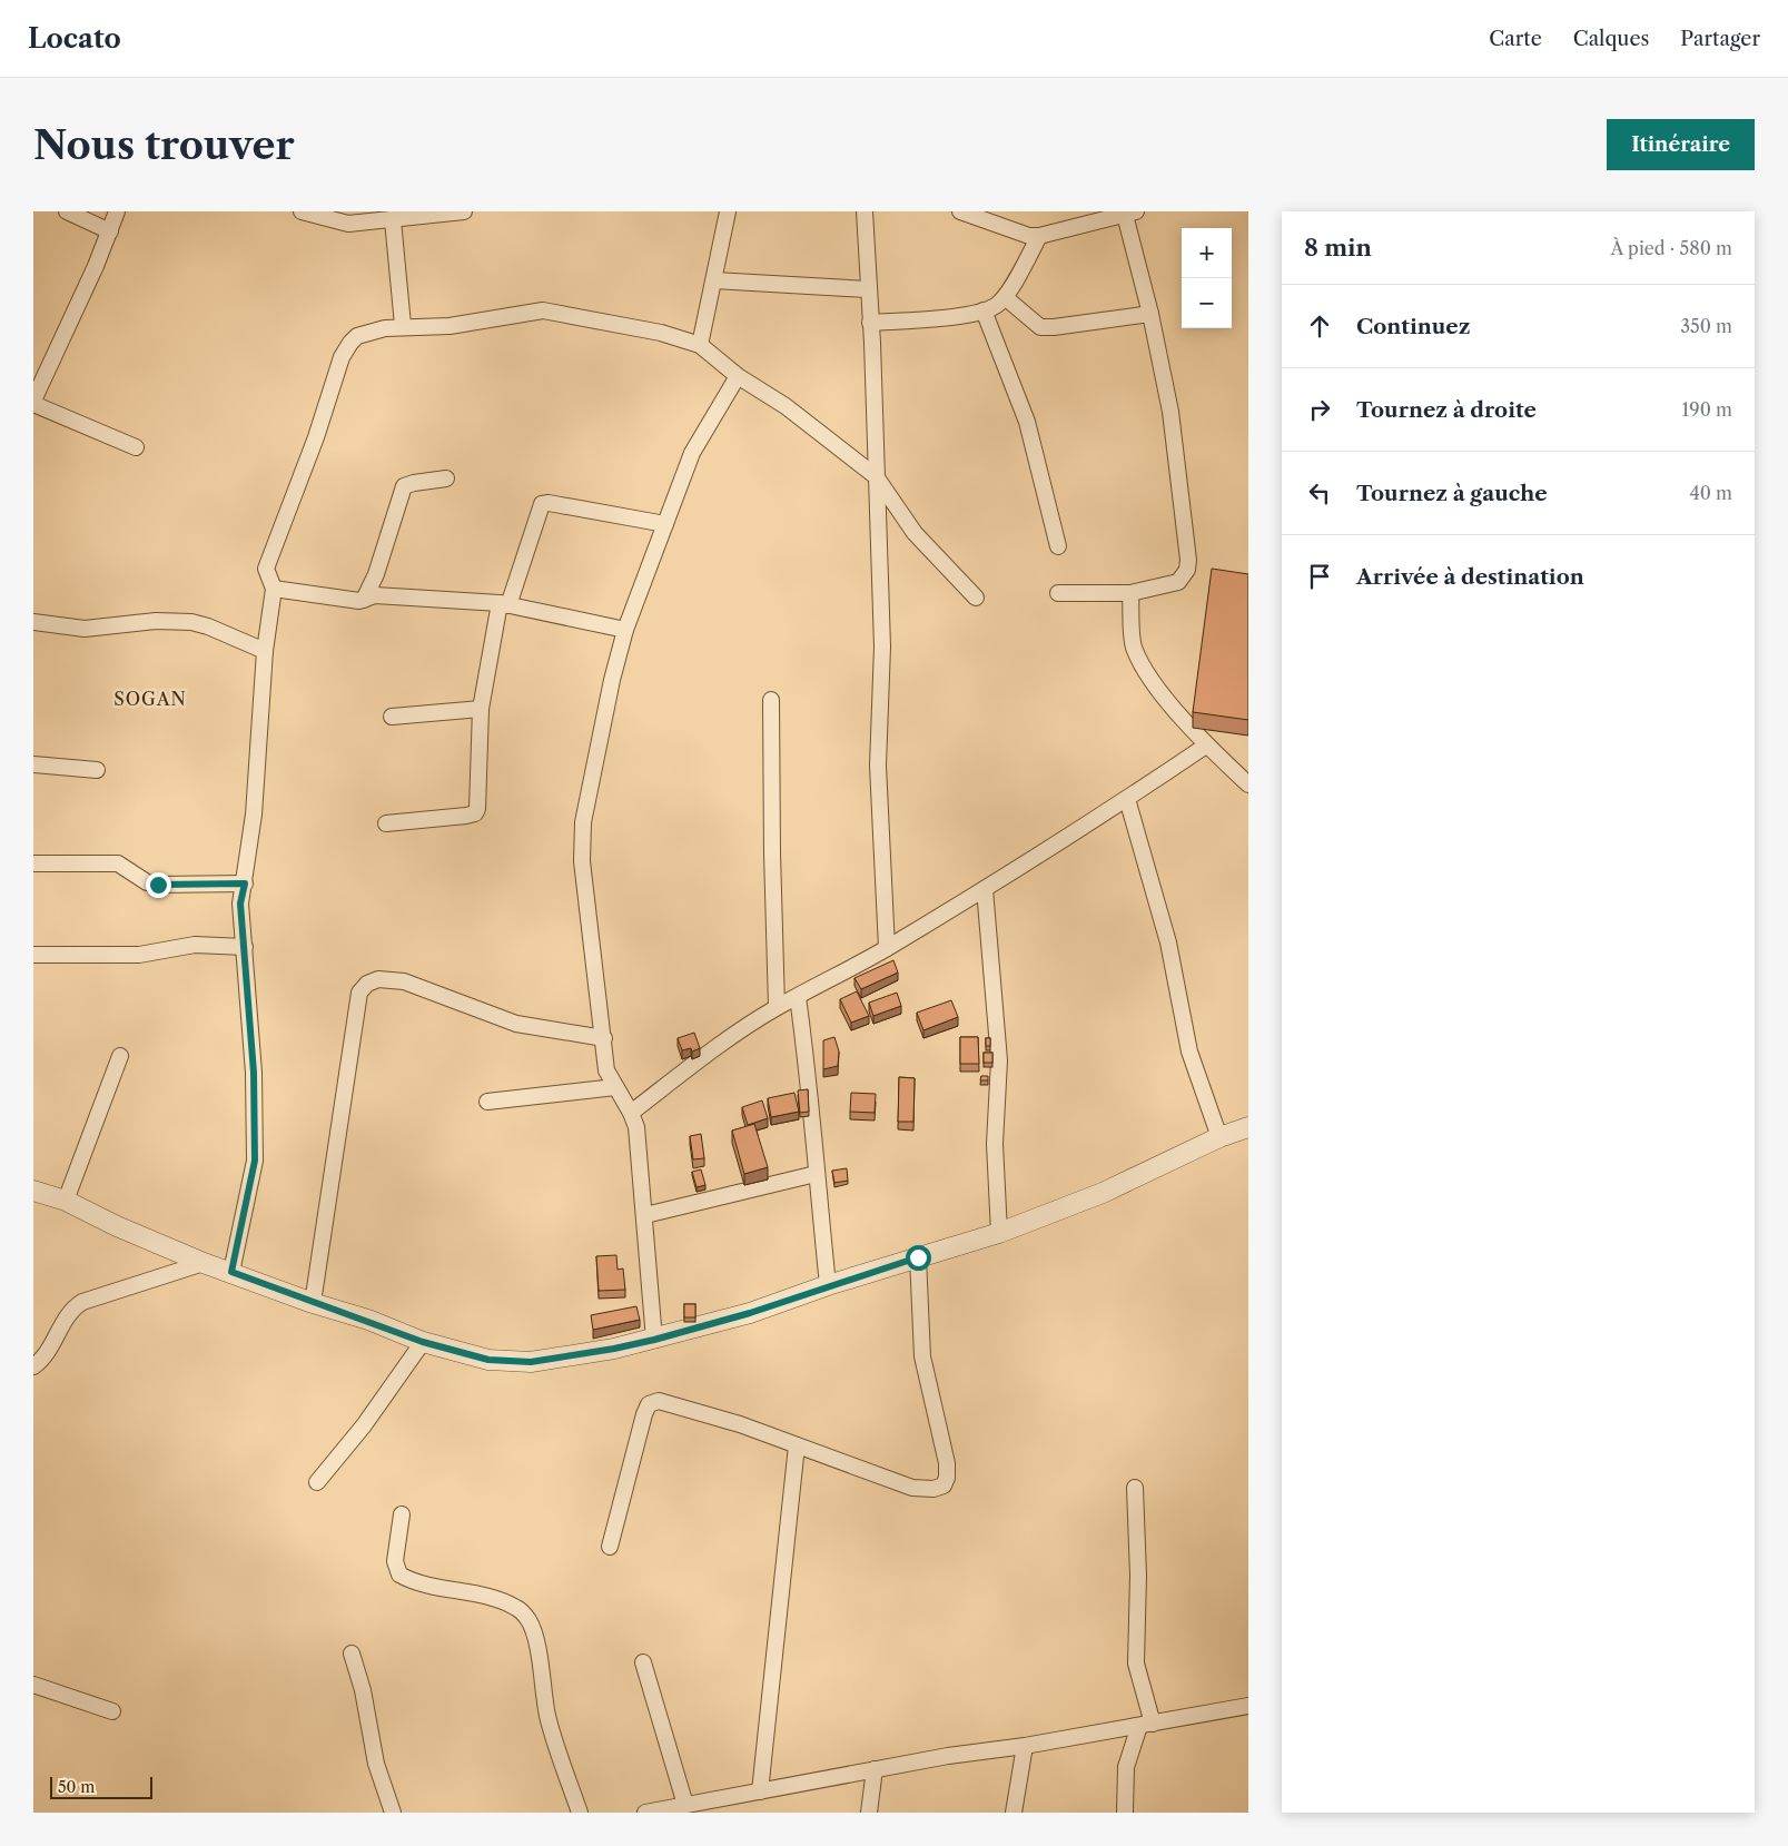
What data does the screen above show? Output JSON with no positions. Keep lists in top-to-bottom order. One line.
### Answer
{"districts":["SOGAN"],"scale_bar":"50 m","page":{"header":"Locato","nav":["Carte","Calques","Partager"],"buttons":"Itinéraire","title":"Nous trouver","heading":["8 min","À pied · 580 m"],"map_buttons":["+","−"],"list":[["Continuez","350 m"],["Tournez à droite","190 m"],["Tournez à gauche","40 m"],"Arrivée à destination"],"scale":"50 m"}}
